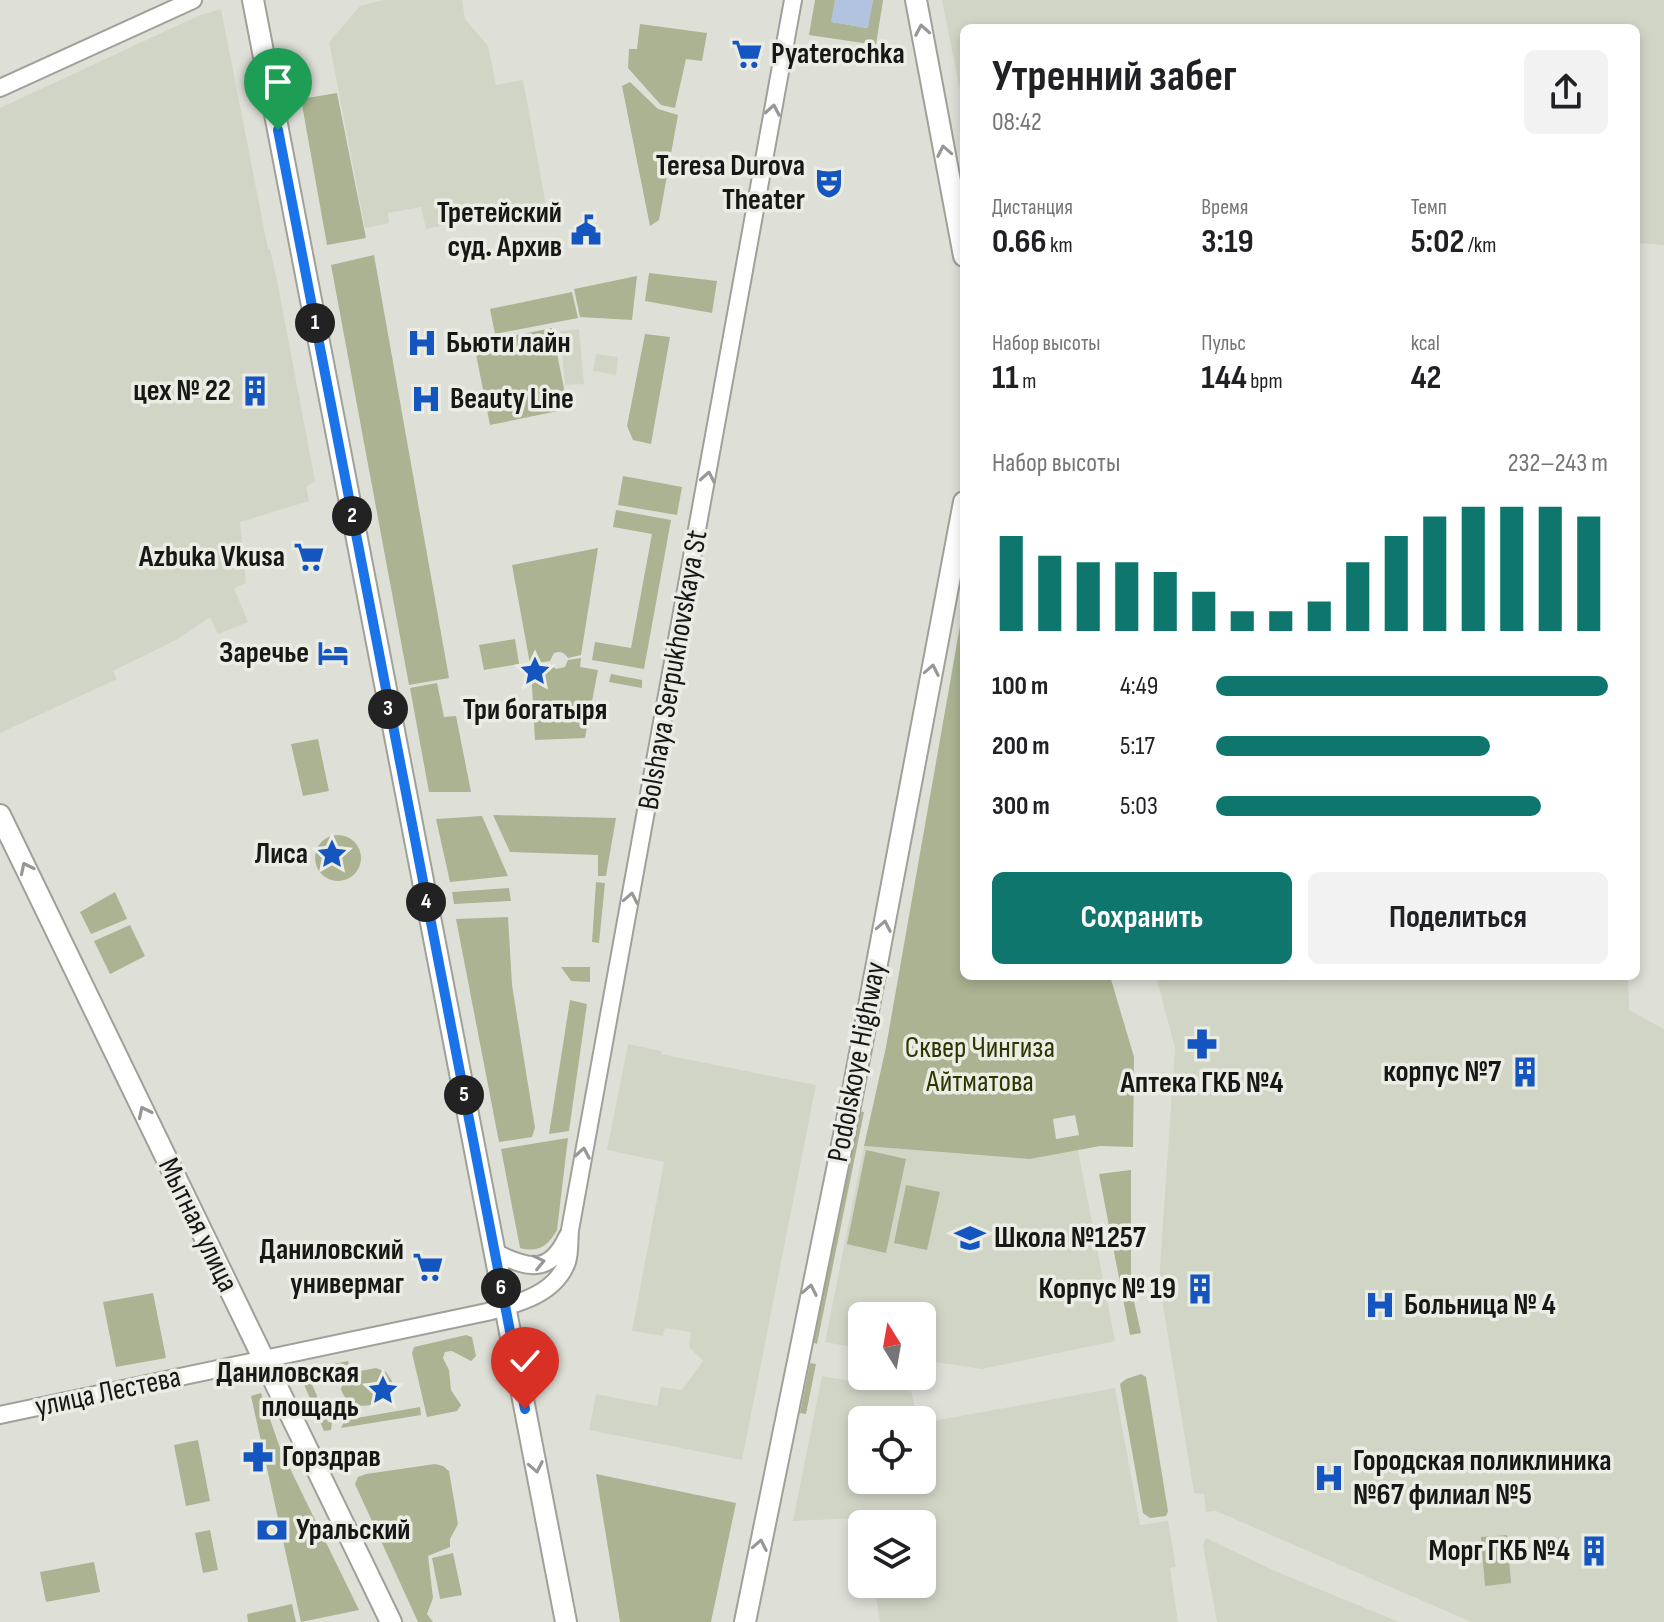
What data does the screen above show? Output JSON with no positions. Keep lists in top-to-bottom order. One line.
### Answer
{"streets":{"main road":["Podolskoye Highway","Мытная улица"],"street":["Bolshaya Serpukhovskaya St","улица Лестева"]},"crossings":[["Bolshaya Serpukhovskaya St","улица Лестева"],["Мытная улица","улица Лестева"]],"one_way":["Bolshaya Serpukhovskaya St","Podolskoye Highway","Мытная улица"],"parks":["Сквер Чингиза Айтматова"],"places":{"supermarket":["Pyaterochka","Azbuka Vkusa","Даниловский универмаг"],"theatre":["Teresa Durova Theater"],"public building":["Третейский суд. Архив"],"hospital":["Бьюти лайн","Beauty Line","Больница № 4","Городская поликлиника №67 филиал №5"],"building":["цех № 22","корпус №7","Корпус № 19","Морг ГКБ №4"],"hotel":["Заречье"],"place":["Три богатыря","Лиса","Даниловская площадь"],"pharmacy":["Аптека ГКБ №4","Горздрав"],"school or university":["Школа №1257"],"bank":["Уральский"]},"north":"top","page":{"heading":["Утренний забег","08:42"],"stats":[["Дистанция","0.66 km"],["Время","3:19"],["Темп","5:02 /km"],["Набор высоты","11 m"],["Пульс","144 bpm"],["kcal","42"]],"pins":["1","2","3","4","5","6"],"chart":["Набор высоты","232–243 m"],"list":[{"name":"100 m","note":"4:49"},{"name":"200 m","note":"5:17"},{"name":"300 m","note":"5:03"}],"buttons":["Сохранить","Поделиться"]}}
